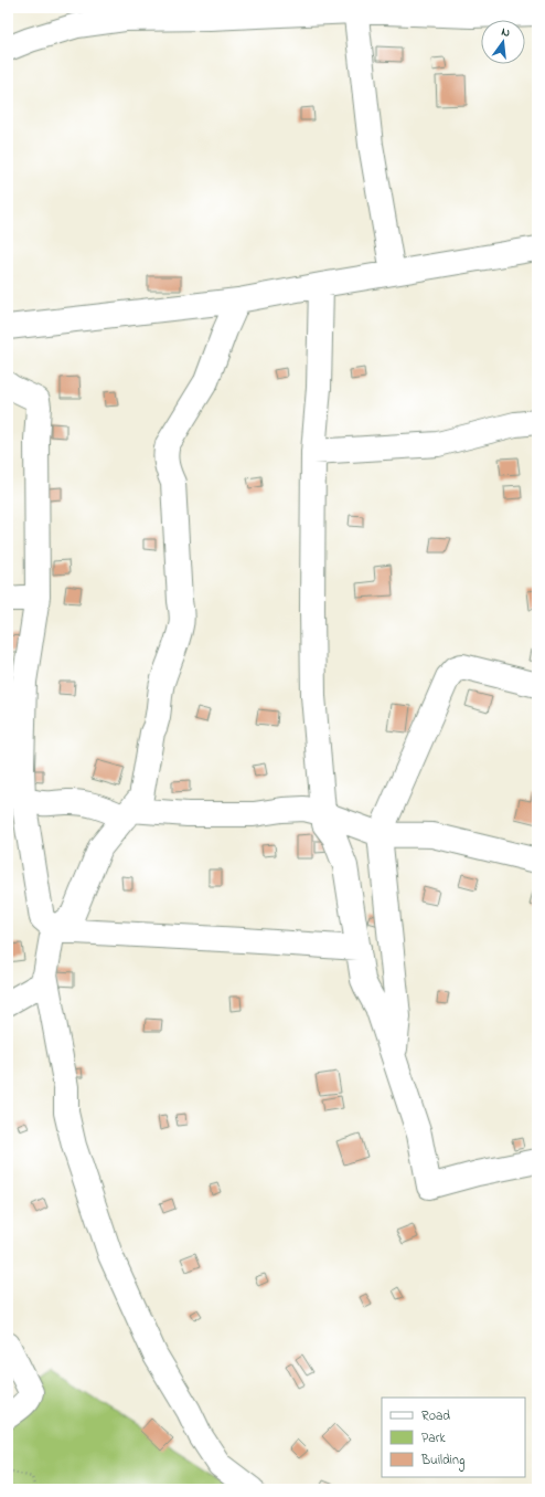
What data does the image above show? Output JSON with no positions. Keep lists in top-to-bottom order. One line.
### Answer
{"legend":["Road","Park","Building"],"north":"top"}
